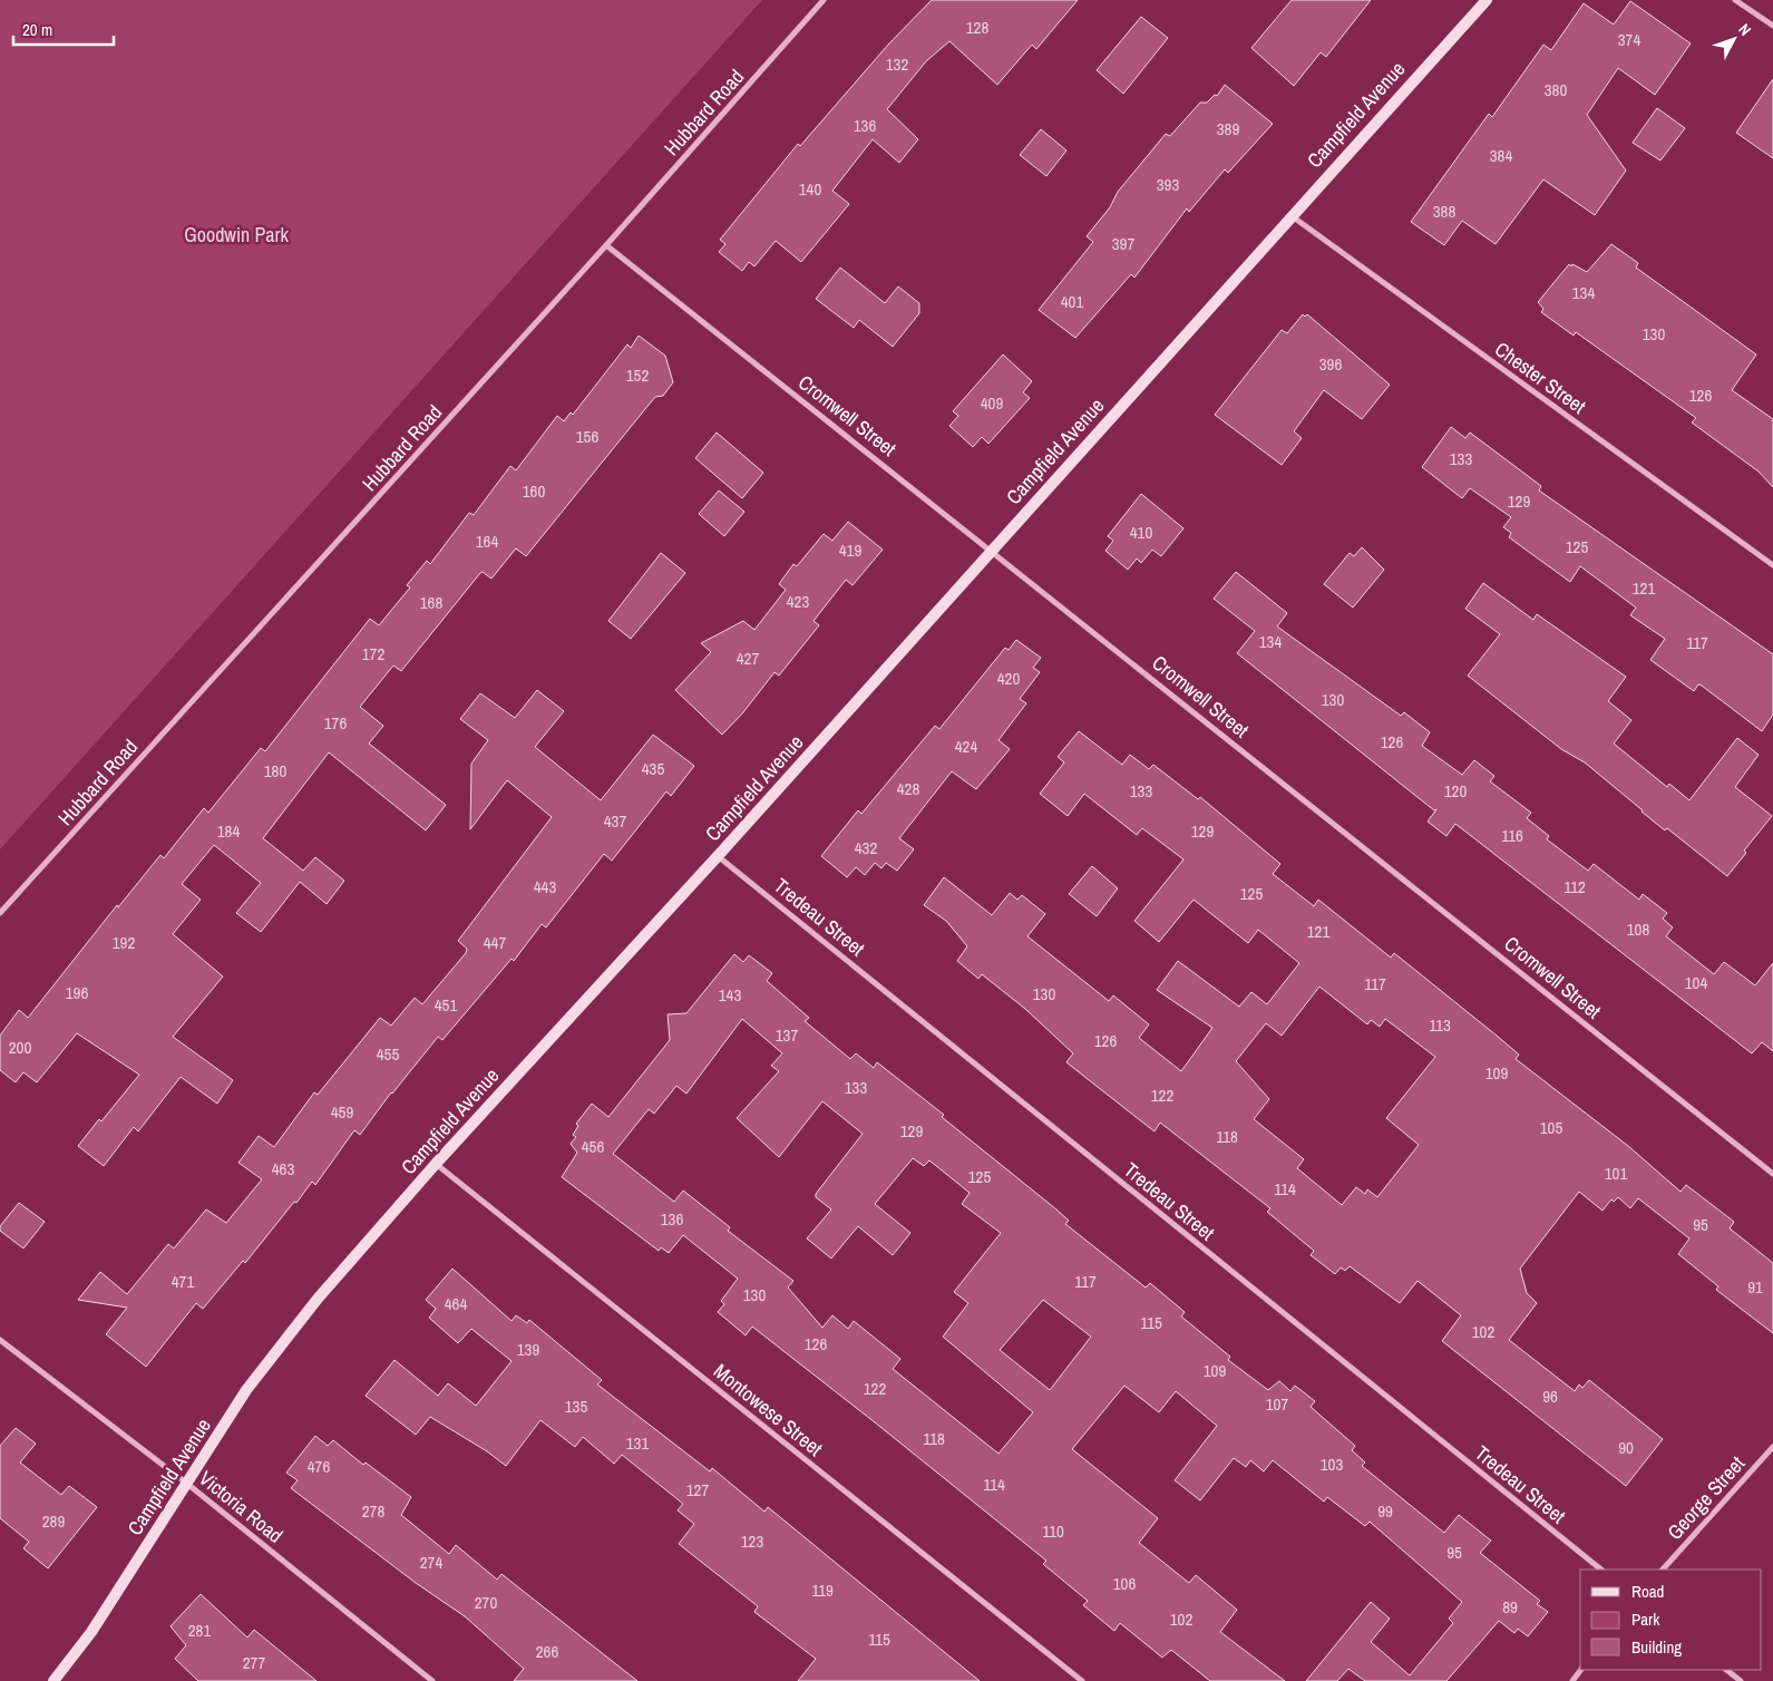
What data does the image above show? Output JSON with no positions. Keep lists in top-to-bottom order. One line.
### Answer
{"streets":{"street":["Hubbard Road","Campfield Avenue","Chester Street","Cromwell Street","Tredeau Street","Montowese Street","George Street","Victoria Road"]},"crossings":[["Hubbard Road","Cromwell Street"],["Campfield Avenue","Chester Street"],["Campfield Avenue","Cromwell Street"],["Campfield Avenue","Tredeau Street"],["Campfield Avenue","Montowese Street"],["Campfield Avenue","Victoria Road"]],"parks":["Goodwin Park"],"house_numbers":["128","374","132","380","136","389","384","393","140","388","397","134","401","130","396","152","126","409","156","133","160","129","410","164","125","419","121","423","168","134","117","172","427","420","130","176","126","424","435","180","428","133","120","437","184","129","116","432","443","112","125","108","121","192","447","104","117","196","130","143","451","113","137","126","200","455","109","133","122","459","105","129","118","456","463","101","125","114","136","95","471","117","91","130","464","115","102","126","139","109","122","96","107","135","118","131","90","103","476","114","127","278","99","289","110","123","95","274","106","119","270","89","102","281","115","266","277"],"legend":["Road","Park","Building"],"scale_bar":"20 m","north":"top right"}
